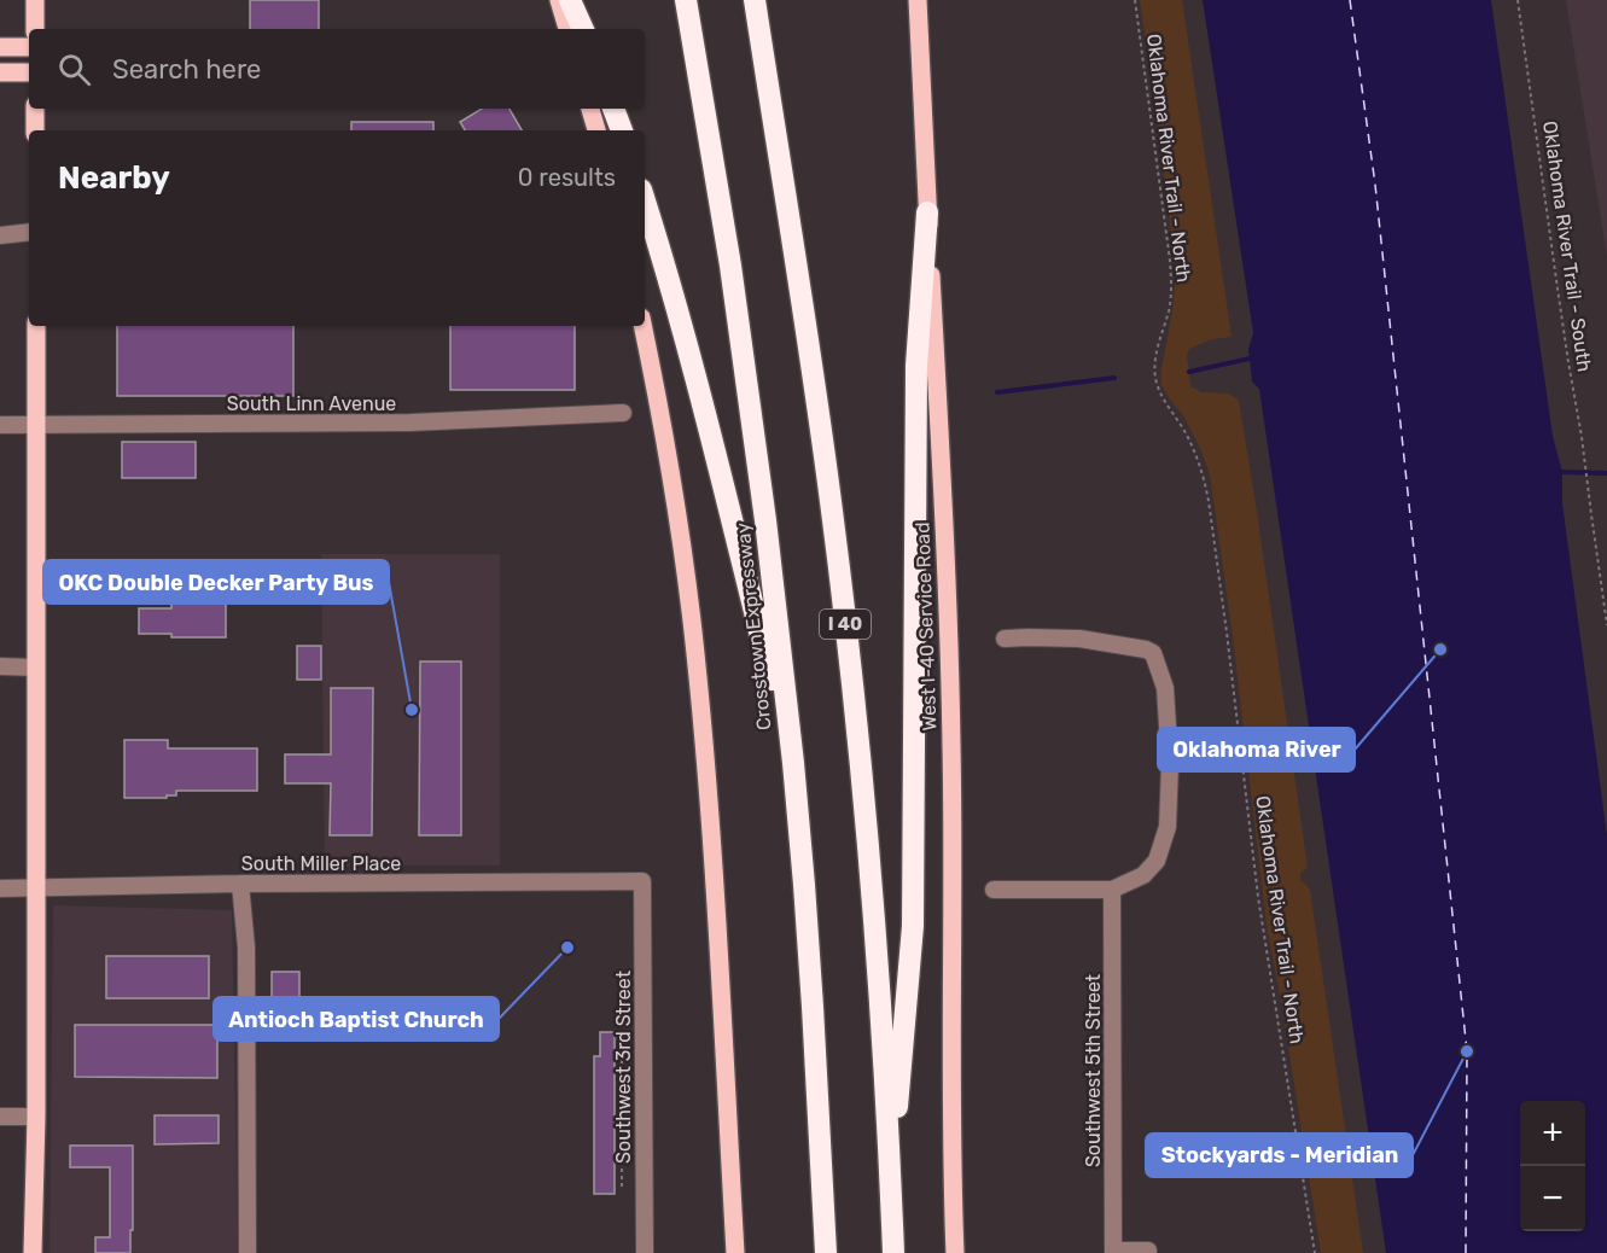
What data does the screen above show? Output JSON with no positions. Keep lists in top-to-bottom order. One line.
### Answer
{"streets":{"highway":["I 40","Crosstown Expressway"],"main road":["West I-40 Service Road"],"street":["South Linn Avenue","South Miller Place","Southwest 3rd Street","Southwest 5th Street"],"path":["Oklahoma River Trail - North","Oklahoma River Trail - South"]},"crossings":[["South Miller Place","Southwest 3rd Street"]],"places":["Oklahoma River","OKC Double Decker Party Bus","Antioch Baptist Church","Stockyards - Meridian"],"page":{"search":"Search here","heading":["Nearby","0 results"],"map_buttons":["+","−"]}}
